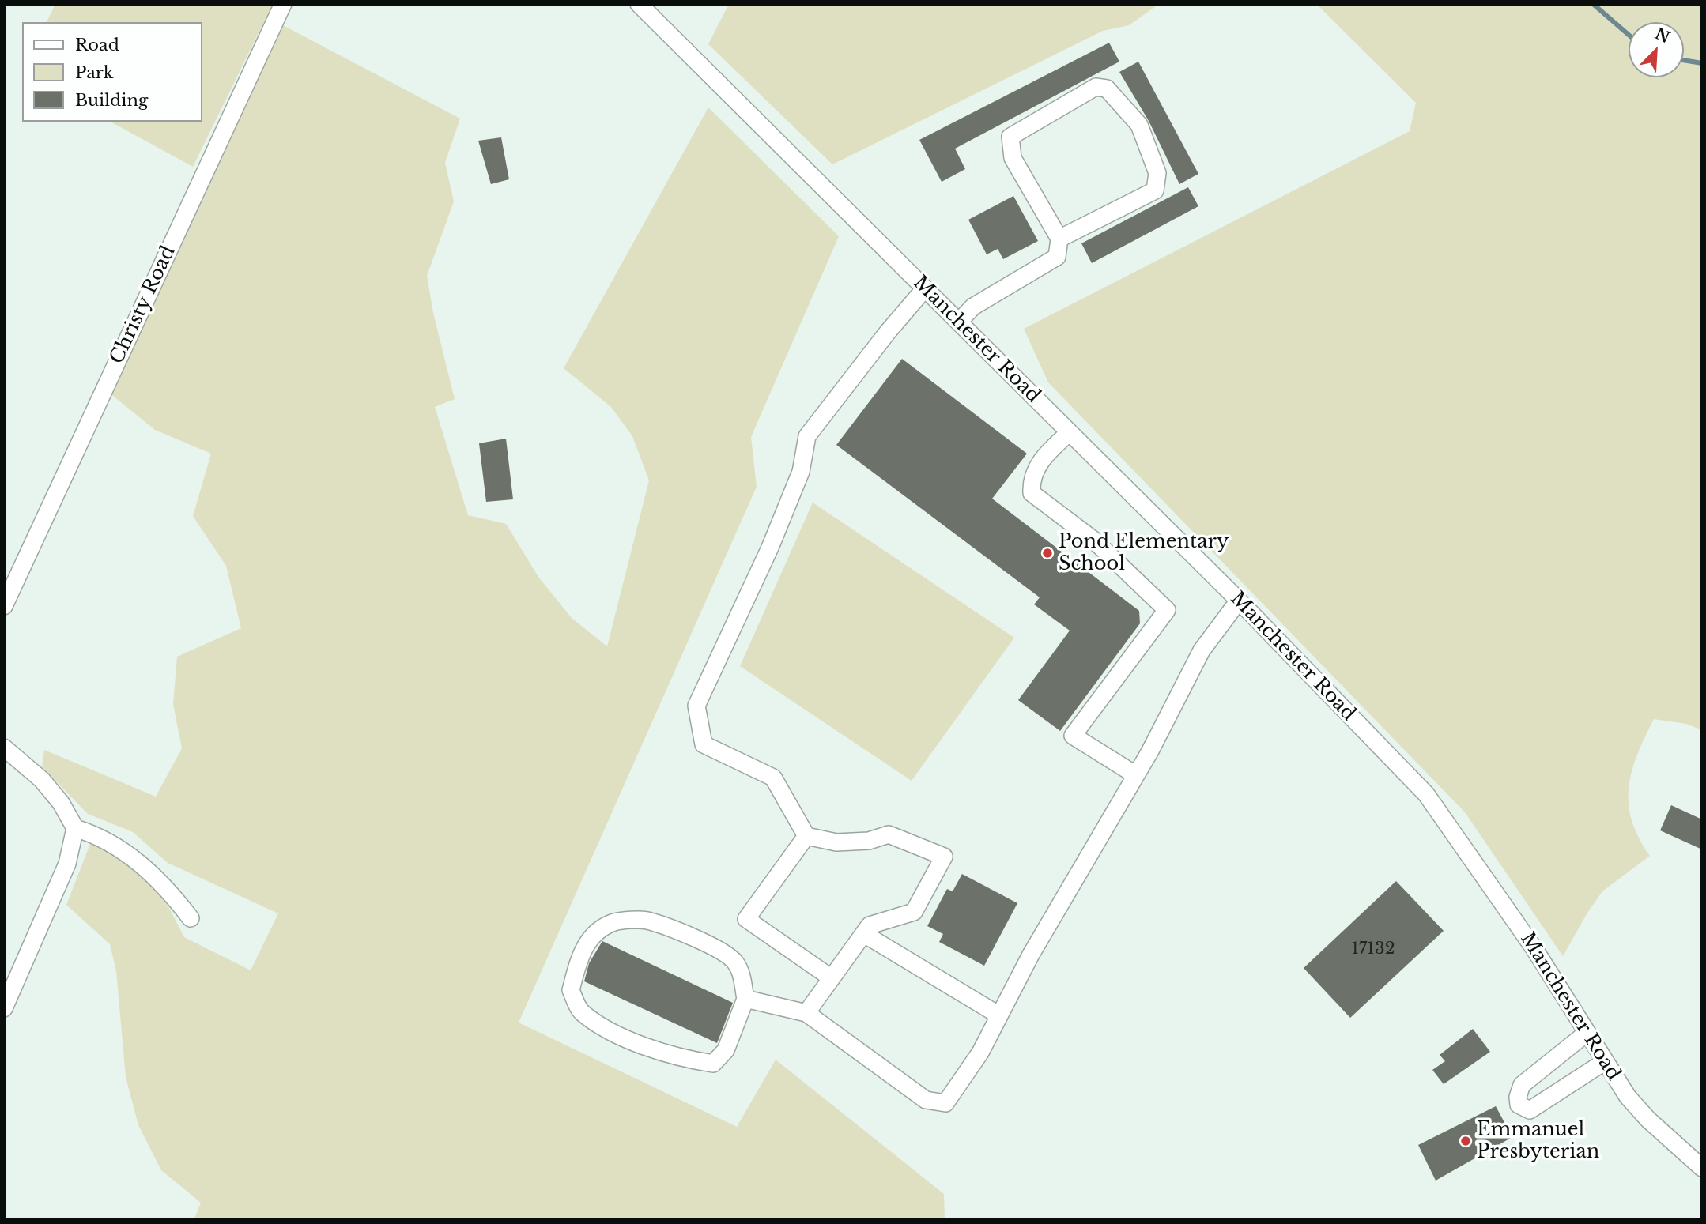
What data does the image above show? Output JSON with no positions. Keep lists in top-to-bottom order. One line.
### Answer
{"streets":{"street":["Christy Road","Manchester Road"]},"places":["Pond Elementary School","Emmanuel Presbyterian"],"house_numbers":["17132"],"legend":["Road","Park","Building"],"north":"top right"}
